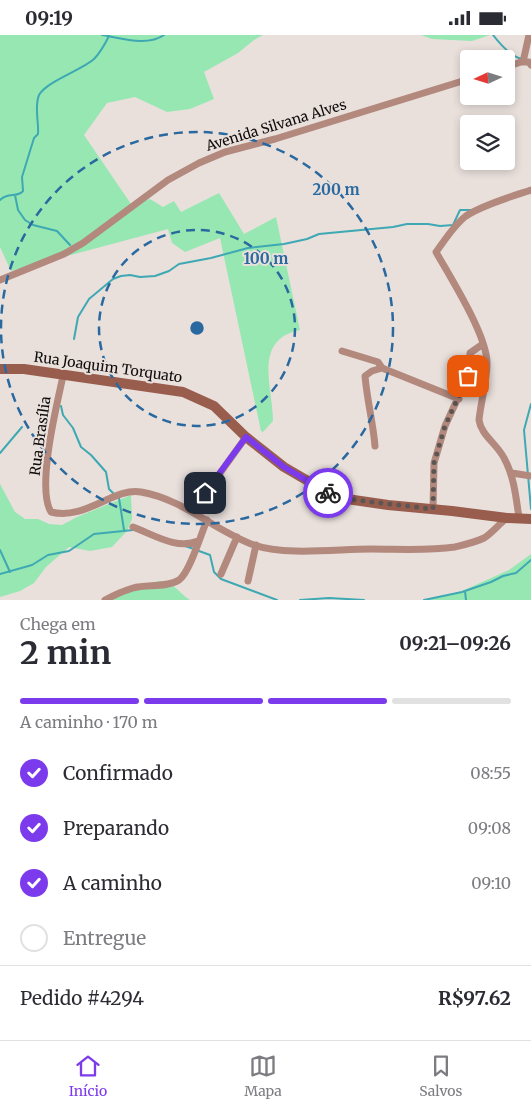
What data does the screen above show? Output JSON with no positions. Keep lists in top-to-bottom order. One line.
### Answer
{"streets":{"street":["Avenida Silvana Alves","Rua Joaquim Torquato","Rua Brasília"]},"crossings":[["Rua Joaquim Torquato","Rua Brasília"]],"north":"left","page":{"status":"09:19","heading":["2 min","Chega em","09:21–09:26"],"panel":["Pedido #4294","R$97.62"],"bar":"A caminho · 170 m","list":[["Confirmado","08:55"],["Preparando","09:08"],["A caminho","09:10"],"Entregue"],"tabs":["Início","Mapa","Salvos"]},"rings":["200 m","100 m"]}
